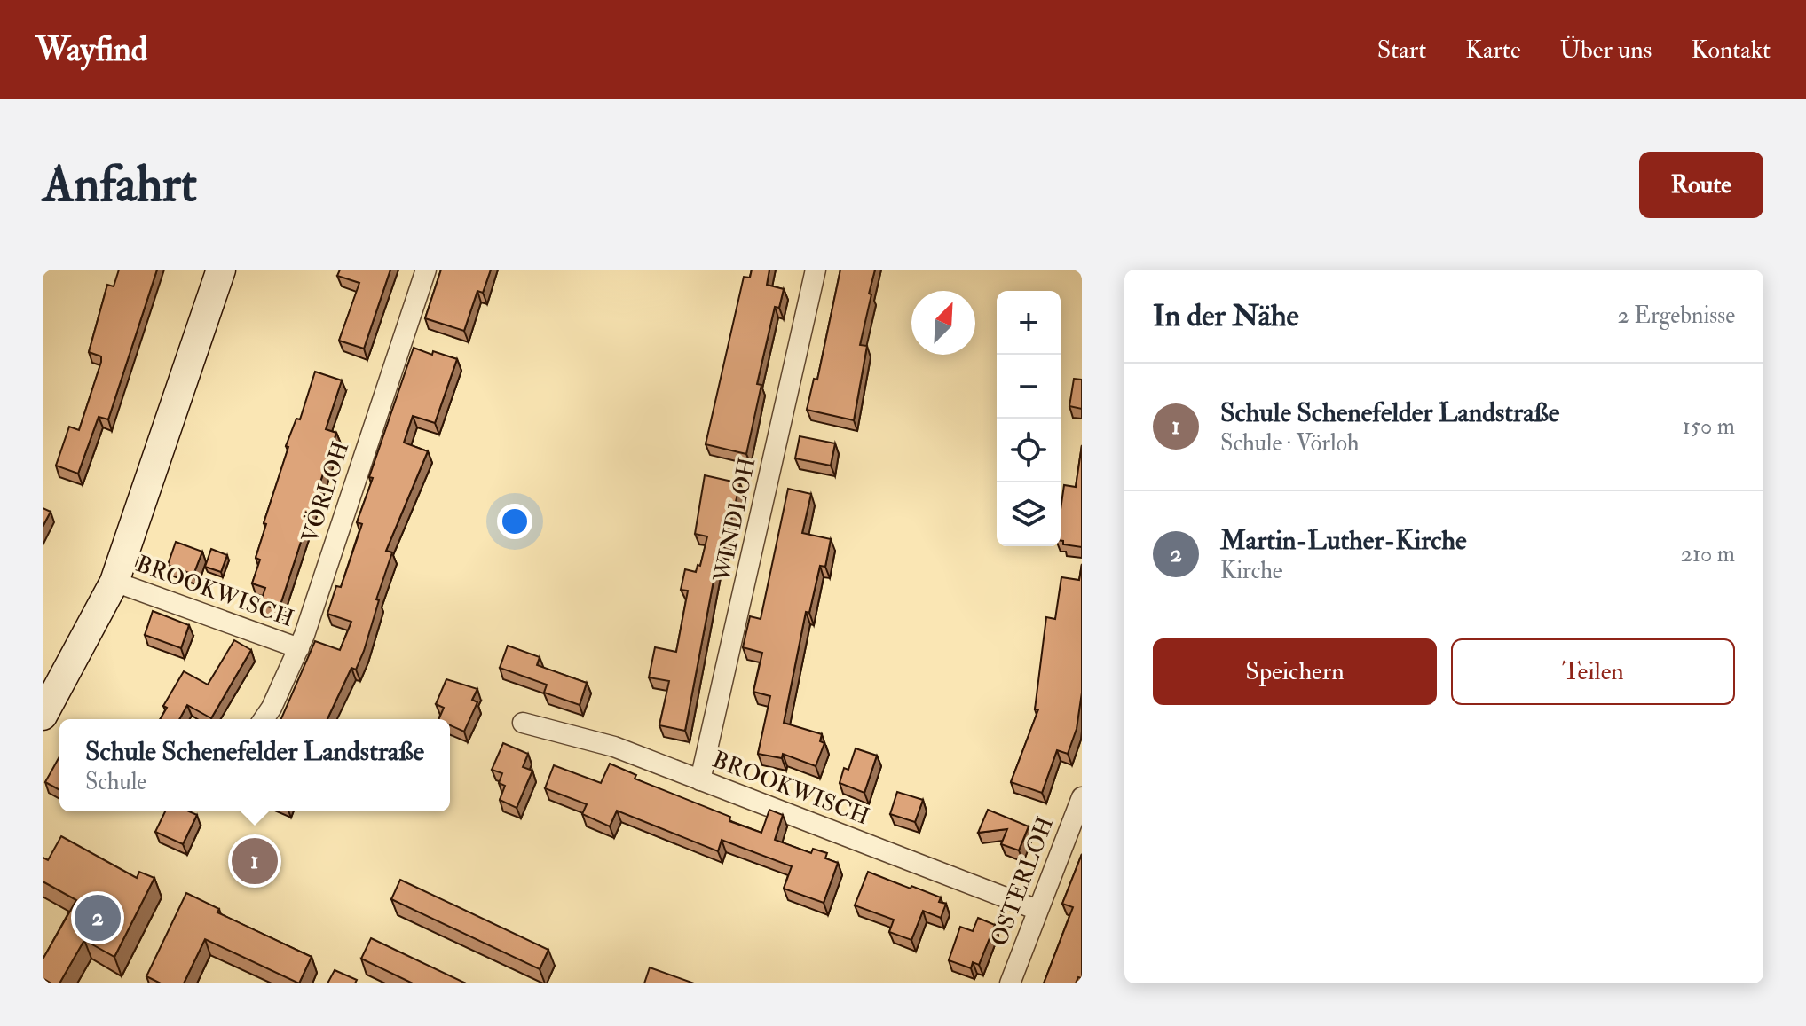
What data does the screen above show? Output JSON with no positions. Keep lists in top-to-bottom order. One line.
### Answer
{"streets":{"street":["VÖRLOH","WINDLOH","BROOKWISCH","OSTERLOH"]},"crossings":[["VÖRLOH","BROOKWISCH"],["WINDLOH","BROOKWISCH"],["BROOKWISCH","OSTERLOH"]],"north":"top right","page":{"header":"Wayfind","nav":["Start","Karte","Über uns","Kontakt"],"buttons":["Route",["Speichern","Teilen"]],"title":"Anfahrt","heading":["In der Nähe","2 Ergebnisse"],"map_buttons":["+","−"],"list":[{"mark":"1","name":"Schule Schenefelder Landstraße","note":"Schule · Vörloh","value":"150 m"},{"mark":"2","name":"Martin-Luther-Kirche","note":"Kirche","value":"210 m"}],"popup":["Schule Schenefelder Landstraße","Schule"],"pins":["1","2"]}}
